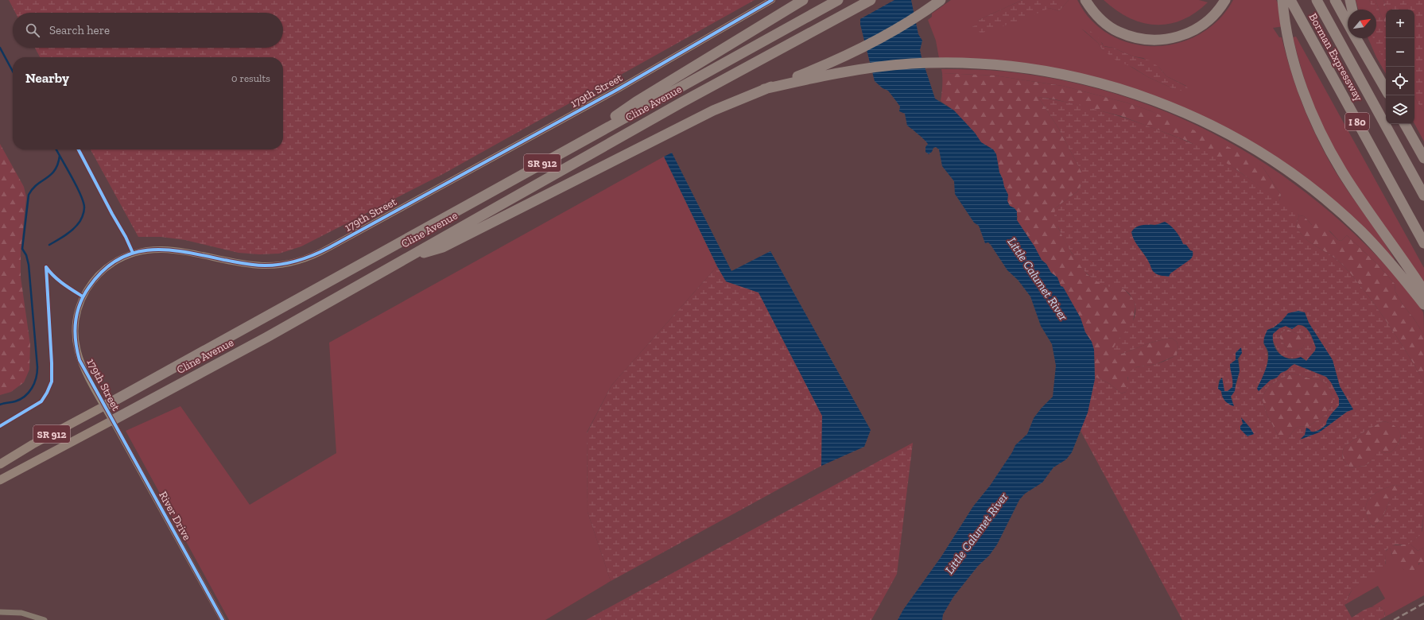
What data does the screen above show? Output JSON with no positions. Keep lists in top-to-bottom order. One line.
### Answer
{"streets":{"highway":["Borman Expressway","Cline Avenue","I 80","SR 912"],"street":["179th Street","River Drive"]},"crossings":[["179th Street","Cline Avenue"],["179th Street","River Drive"],["Cline Avenue","River Drive"]],"water":["Little Calumet River"],"north":"top right","page":{"map_buttons":["+","−"],"search":"Search here","heading":["Nearby","0 results"]}}
